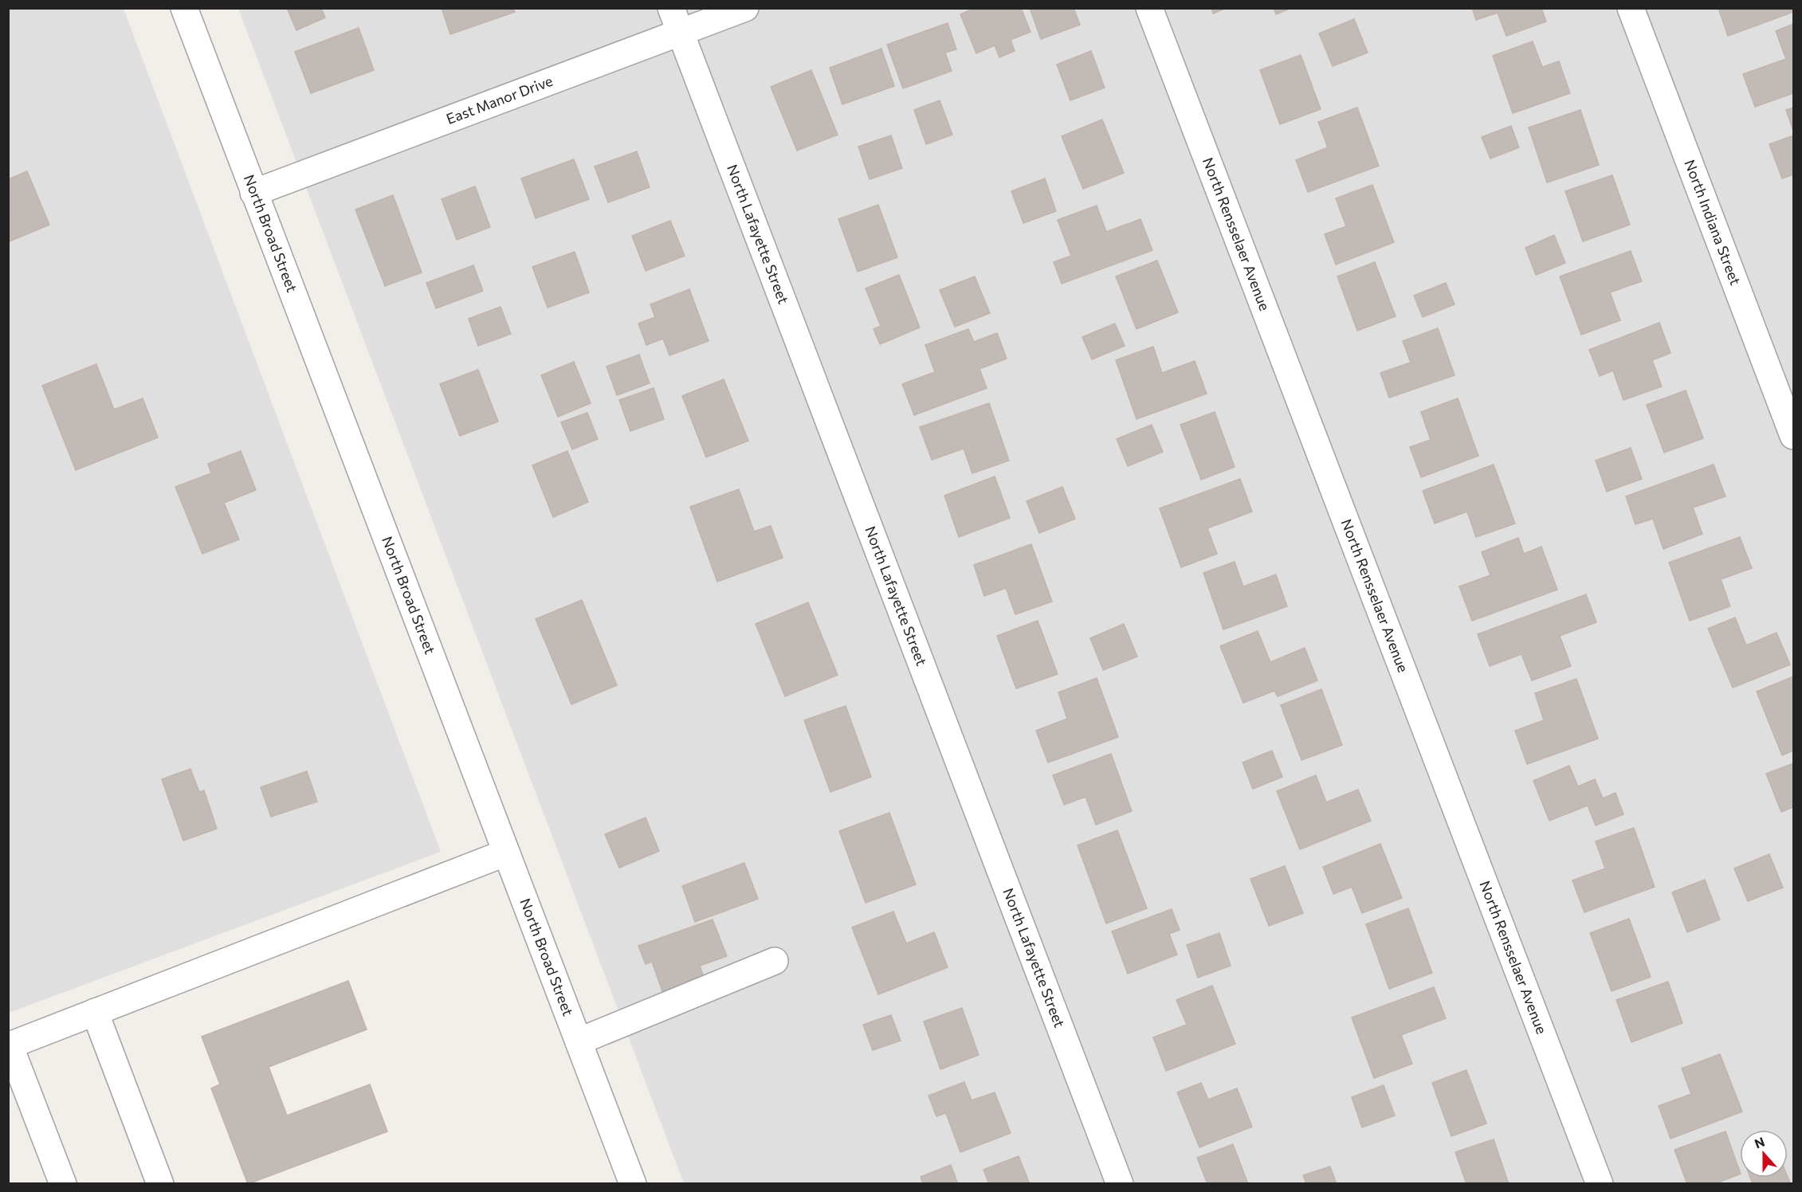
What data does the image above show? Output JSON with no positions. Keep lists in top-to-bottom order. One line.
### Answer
{"streets":{"street":["East Manor Drive","North Indiana Street","North Broad Street","North Lafayette Street","North Rensselaer Avenue"]},"crossings":[["East Manor Drive","North Broad Street"],["East Manor Drive","North Lafayette Street"]],"north":"top"}
